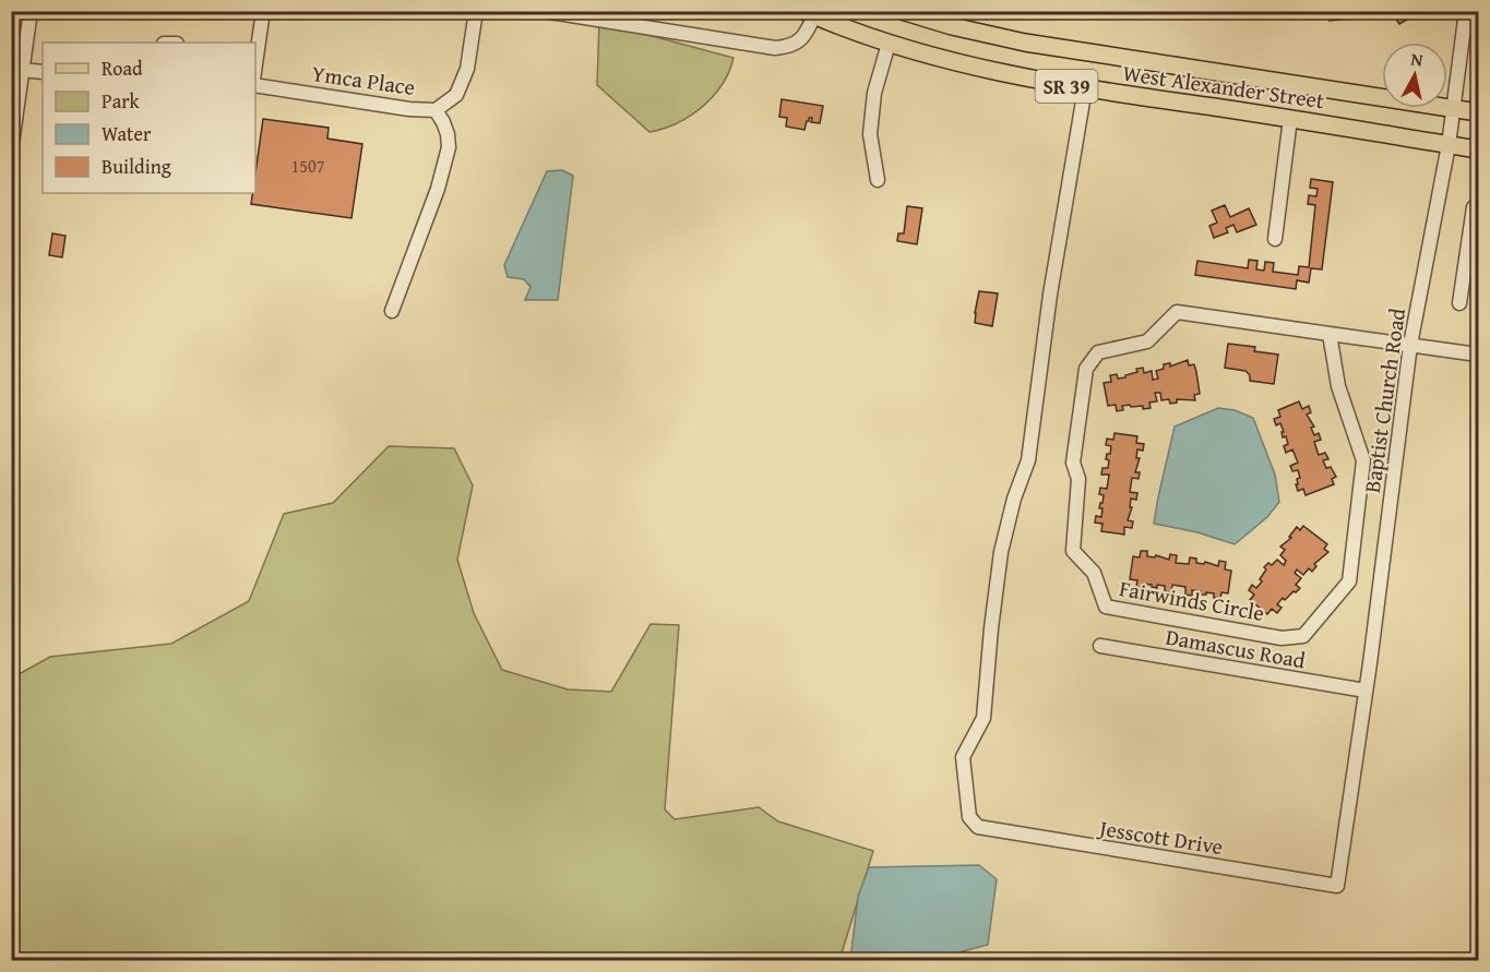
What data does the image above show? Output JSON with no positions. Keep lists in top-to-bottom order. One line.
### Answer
{"streets":{"main road":["SR 39","West Alexander Street"],"street":["Ymca Place","Baptist Church Road","Fairwinds Circle","Damascus Road","Jesscott Drive"]},"crossings":[["West Alexander Street","Baptist Church Road"],["West Alexander Street","Jesscott Drive"],["Baptist Church Road","Fairwinds Circle"],["Baptist Church Road","Damascus Road"],["Baptist Church Road","Jesscott Drive"]],"house_numbers":["1507"],"legend":["Road","Park","Water","Building"],"north":"top"}
